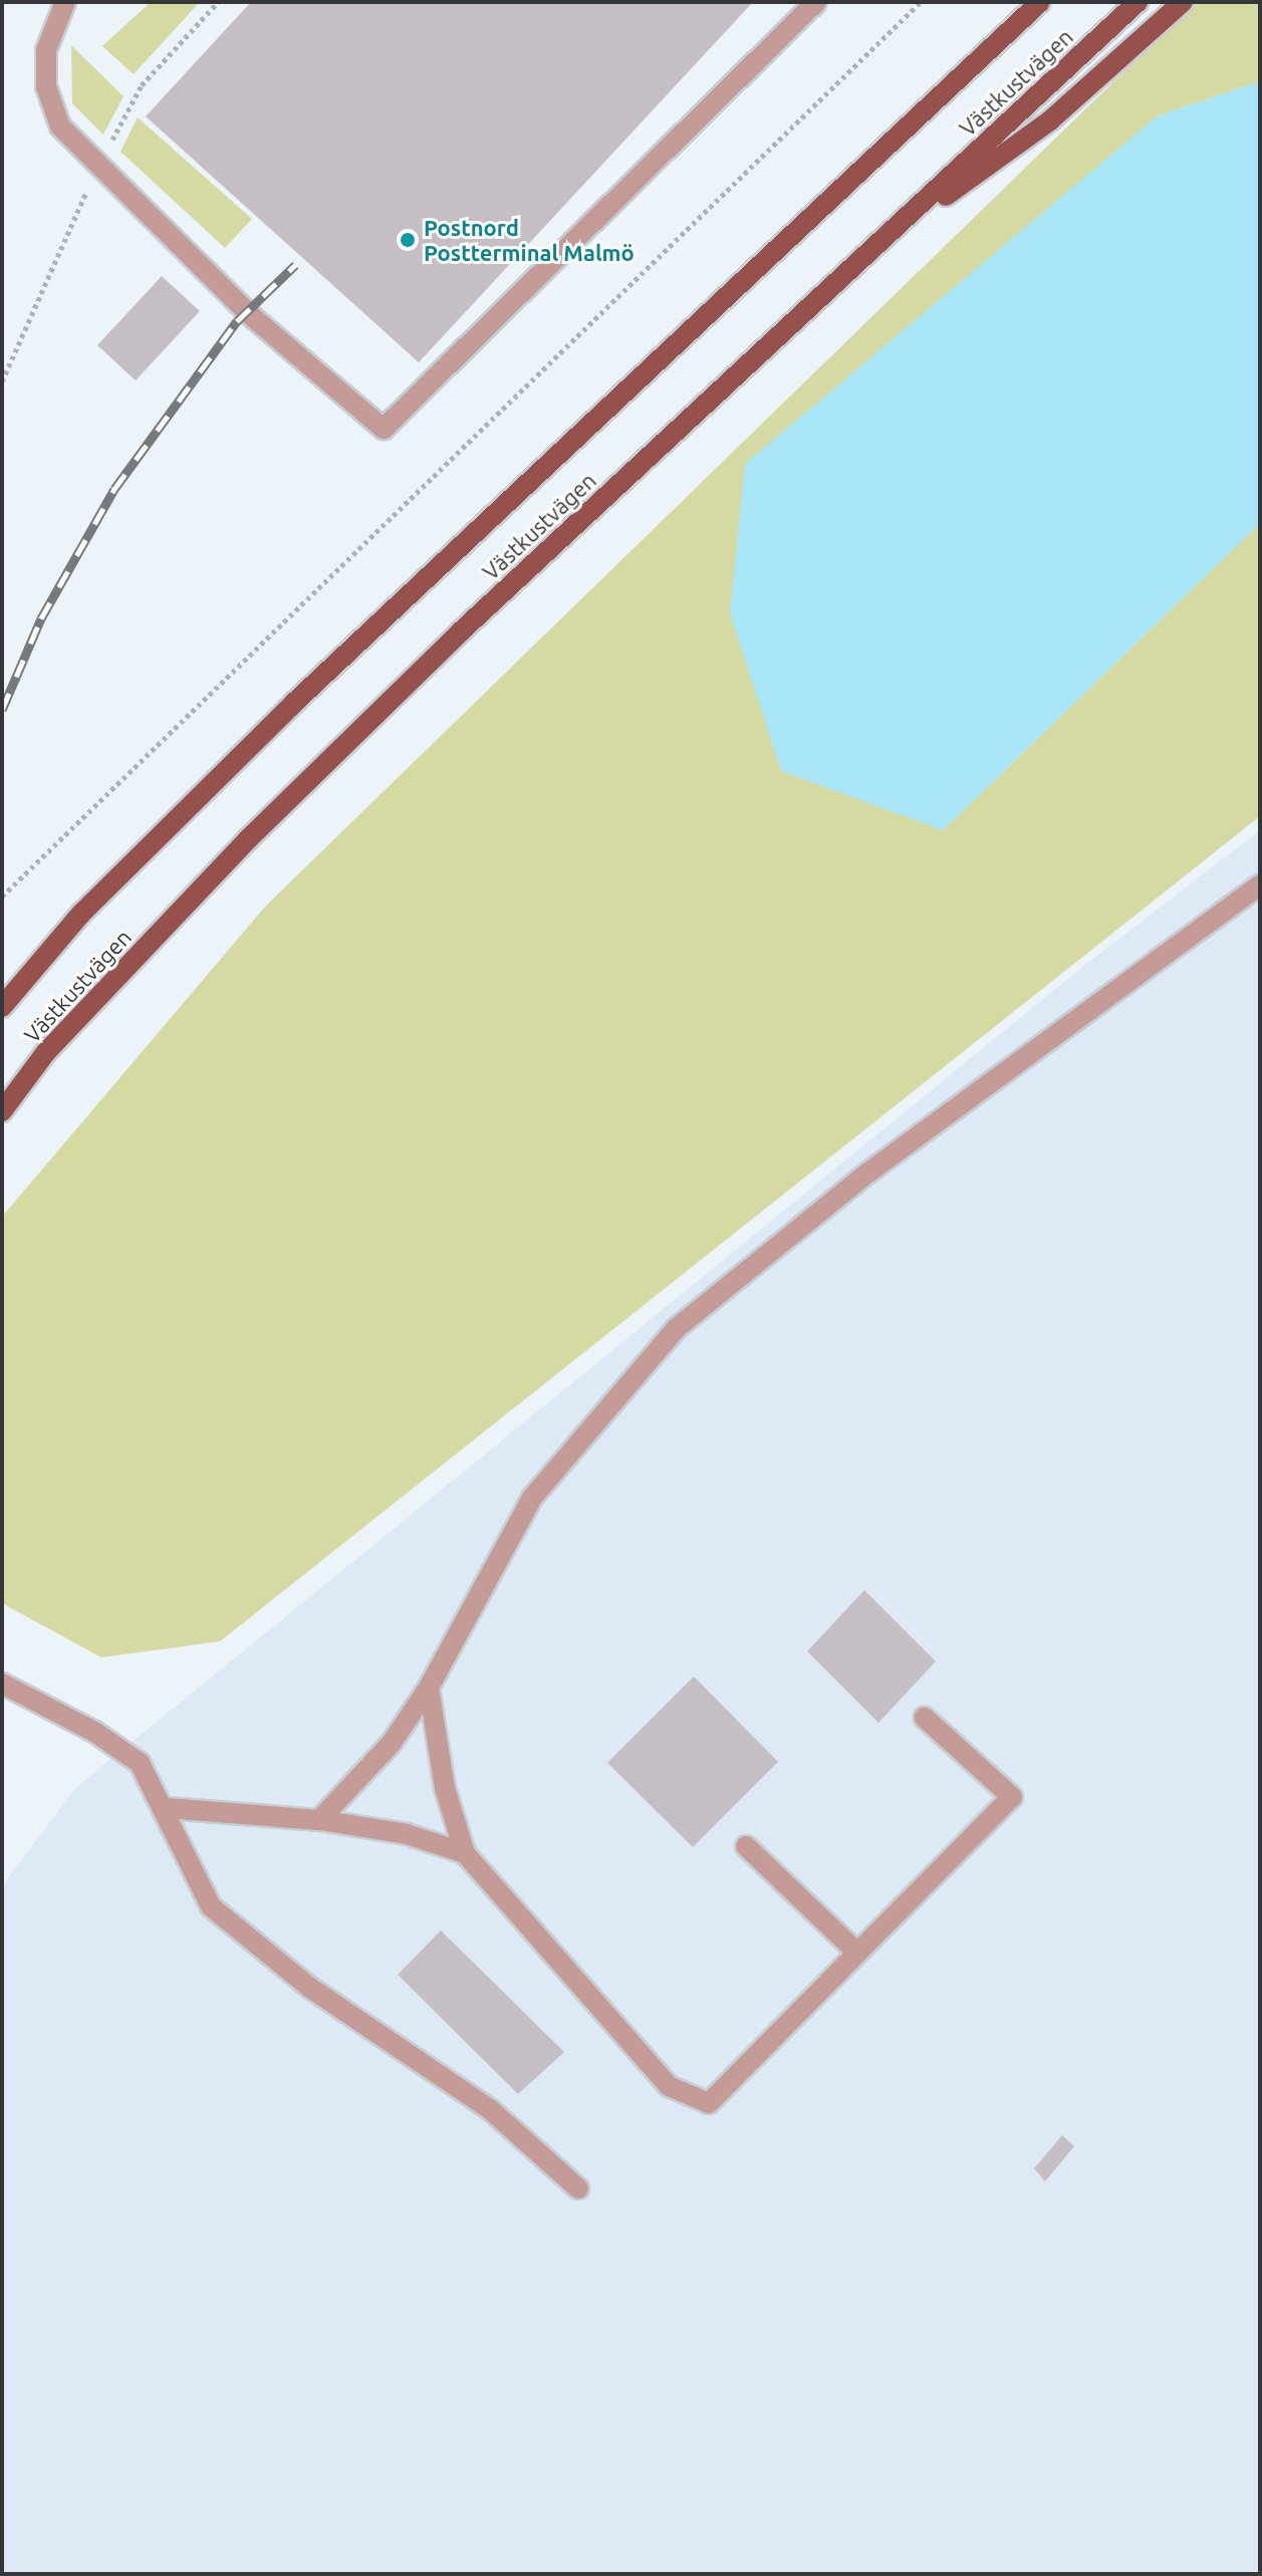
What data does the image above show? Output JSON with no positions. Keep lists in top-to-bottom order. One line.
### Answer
{"streets":{"main road":["Västkustvägen"]},"places":["Postnord Postterminal Malmö"]}
